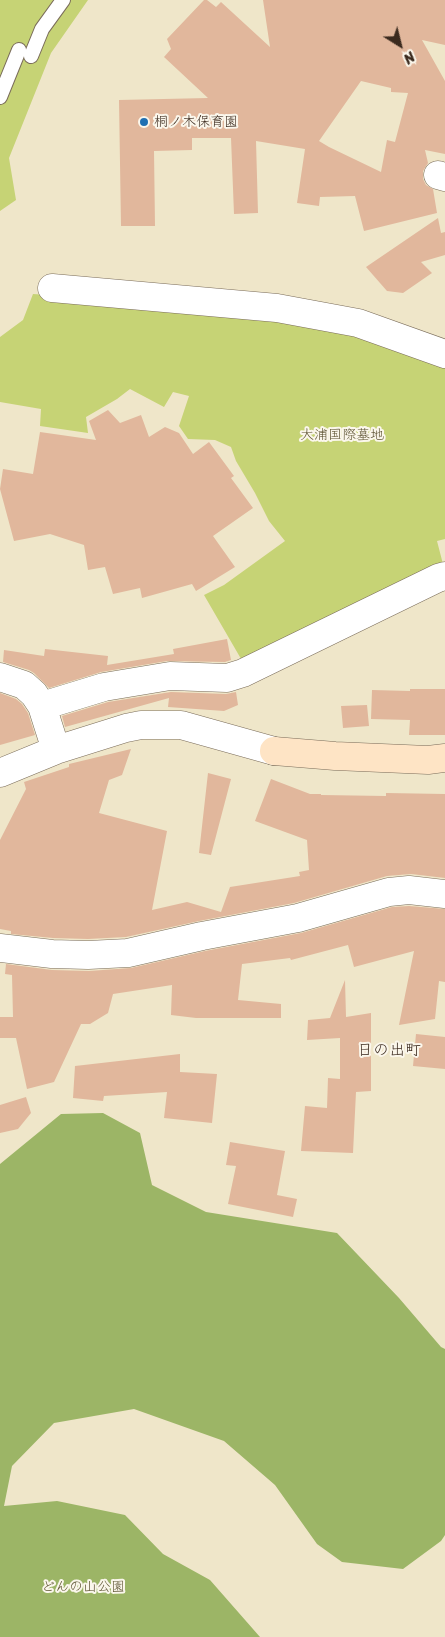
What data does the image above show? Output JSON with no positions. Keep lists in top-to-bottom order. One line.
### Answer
{"districts":["日の出町"],"parks":["大浦国際墓地","どんの山公園"],"places":["桐ノ木保育園"],"north":"bottom right"}
